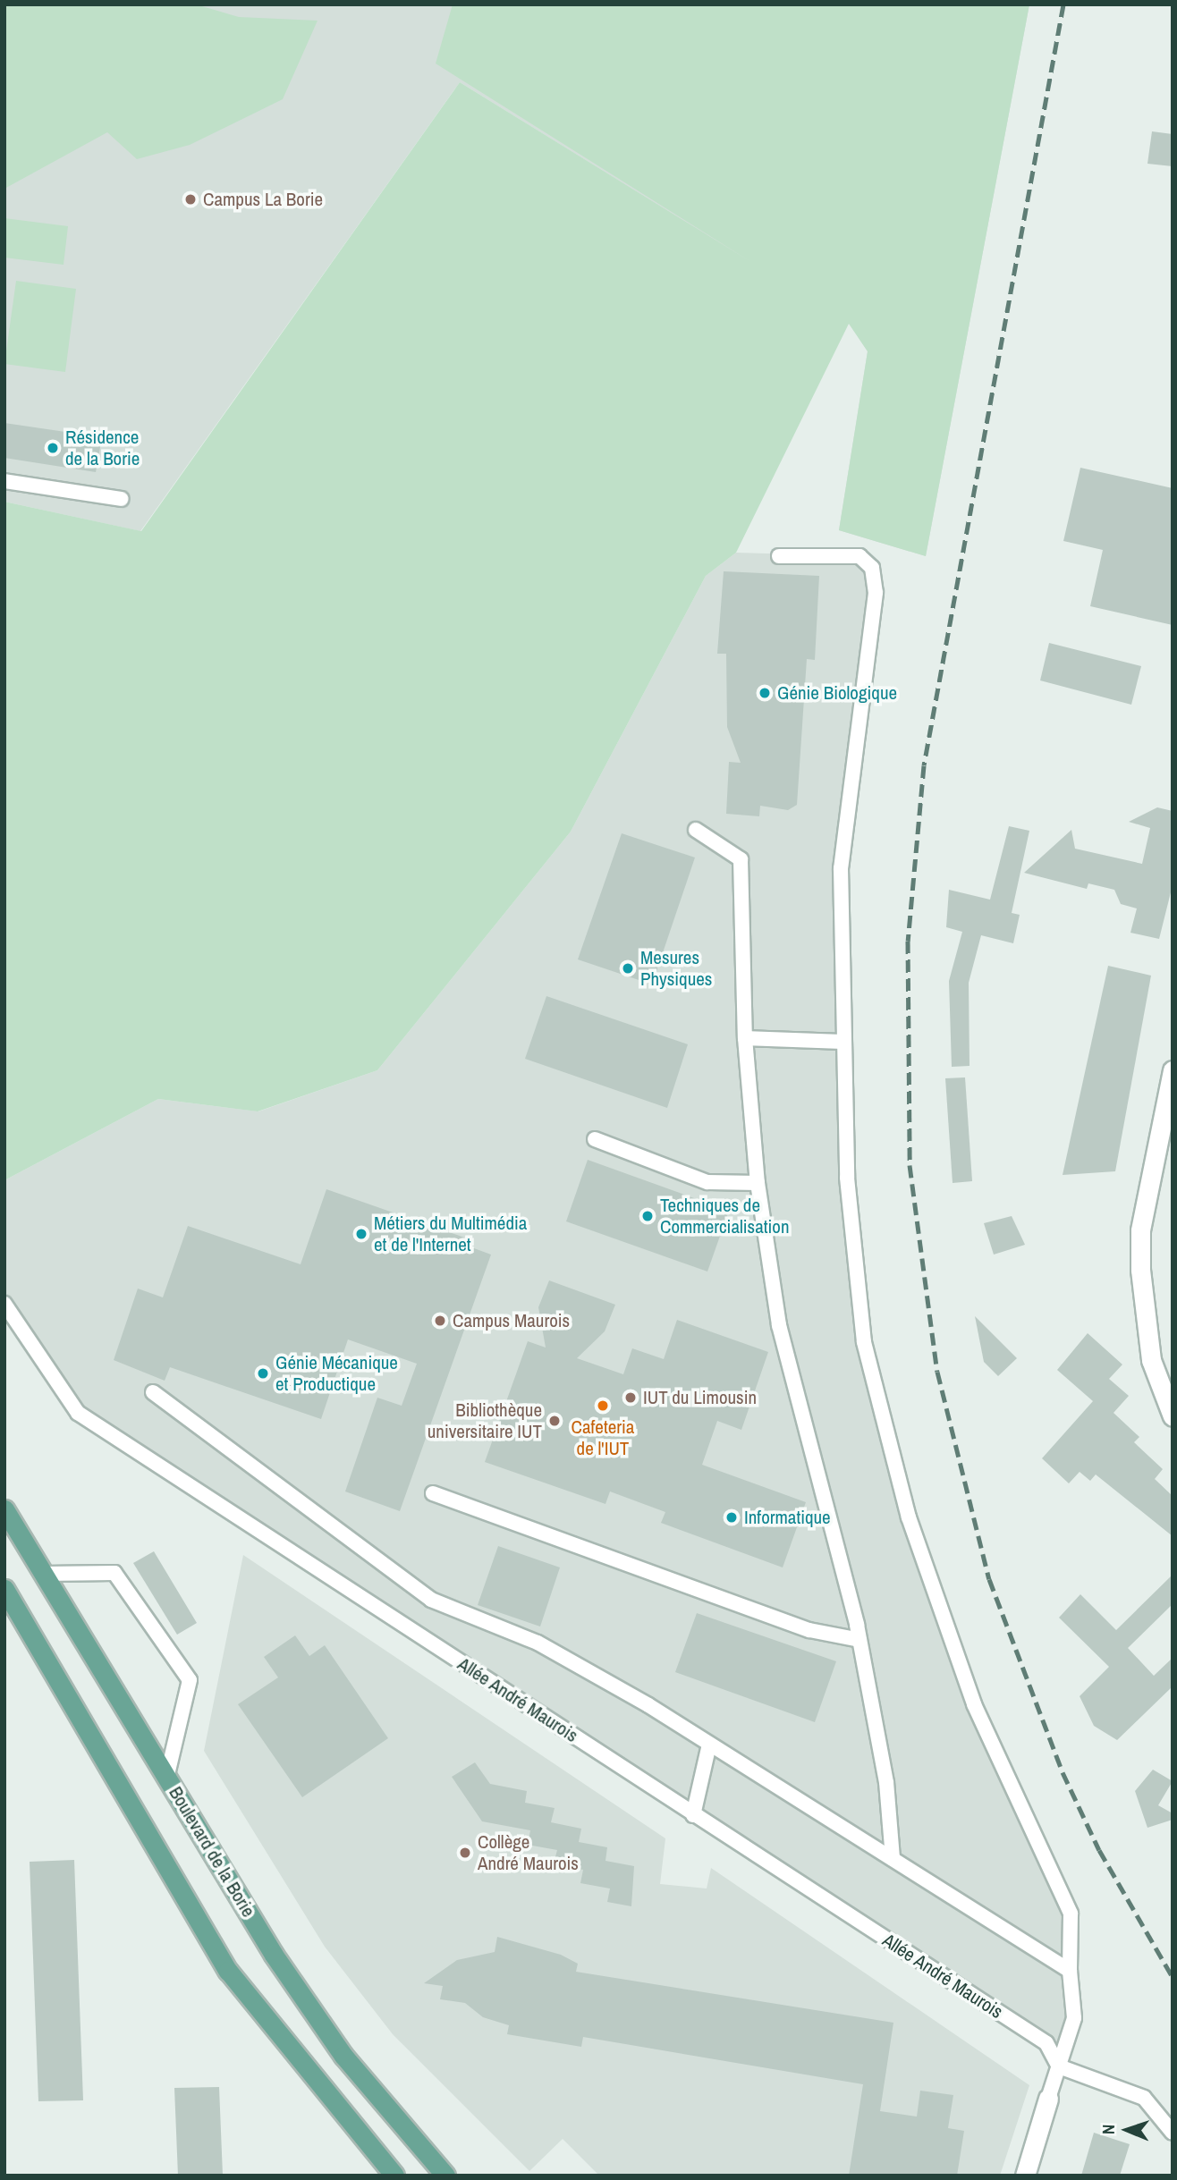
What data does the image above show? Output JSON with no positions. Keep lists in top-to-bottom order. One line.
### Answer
{"streets":{"main road":["Boulevard de la Borie"],"lane":["Allée André Maurois"]},"places":["Campus La Borie","Résidence de la Borie","Génie Biologique","Mesures Physiques","Techniques de Commercialisation","Métiers du Multimédia et de l'Internet","Campus Maurois","Génie Mécanique et Productique","IUT du Limousin","Cafeteria de l'IUT","Bibliothèque universitaire IUT","Informatique","Collège André Maurois"],"north":"left"}
